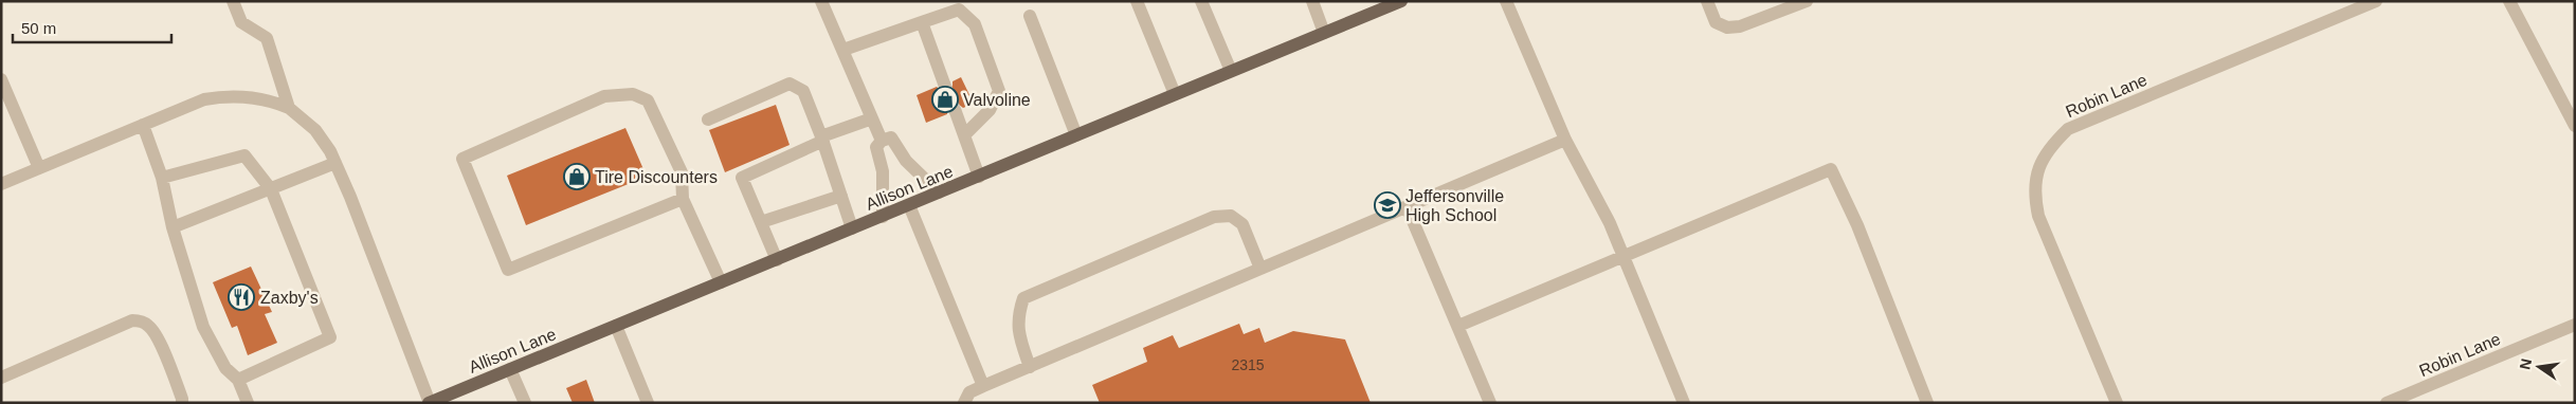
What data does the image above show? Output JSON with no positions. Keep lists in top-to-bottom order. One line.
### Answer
{"streets":{"main road":["Allison Lane"],"street":["Robin Lane"]},"places":{"shop":["Valvoline","Tire Discounters"],"school or university":["Jeffersonville High School"],"restaurant":["Zaxby's"]},"house_numbers":["2315"],"scale_bar":"50 m","north":"left"}
